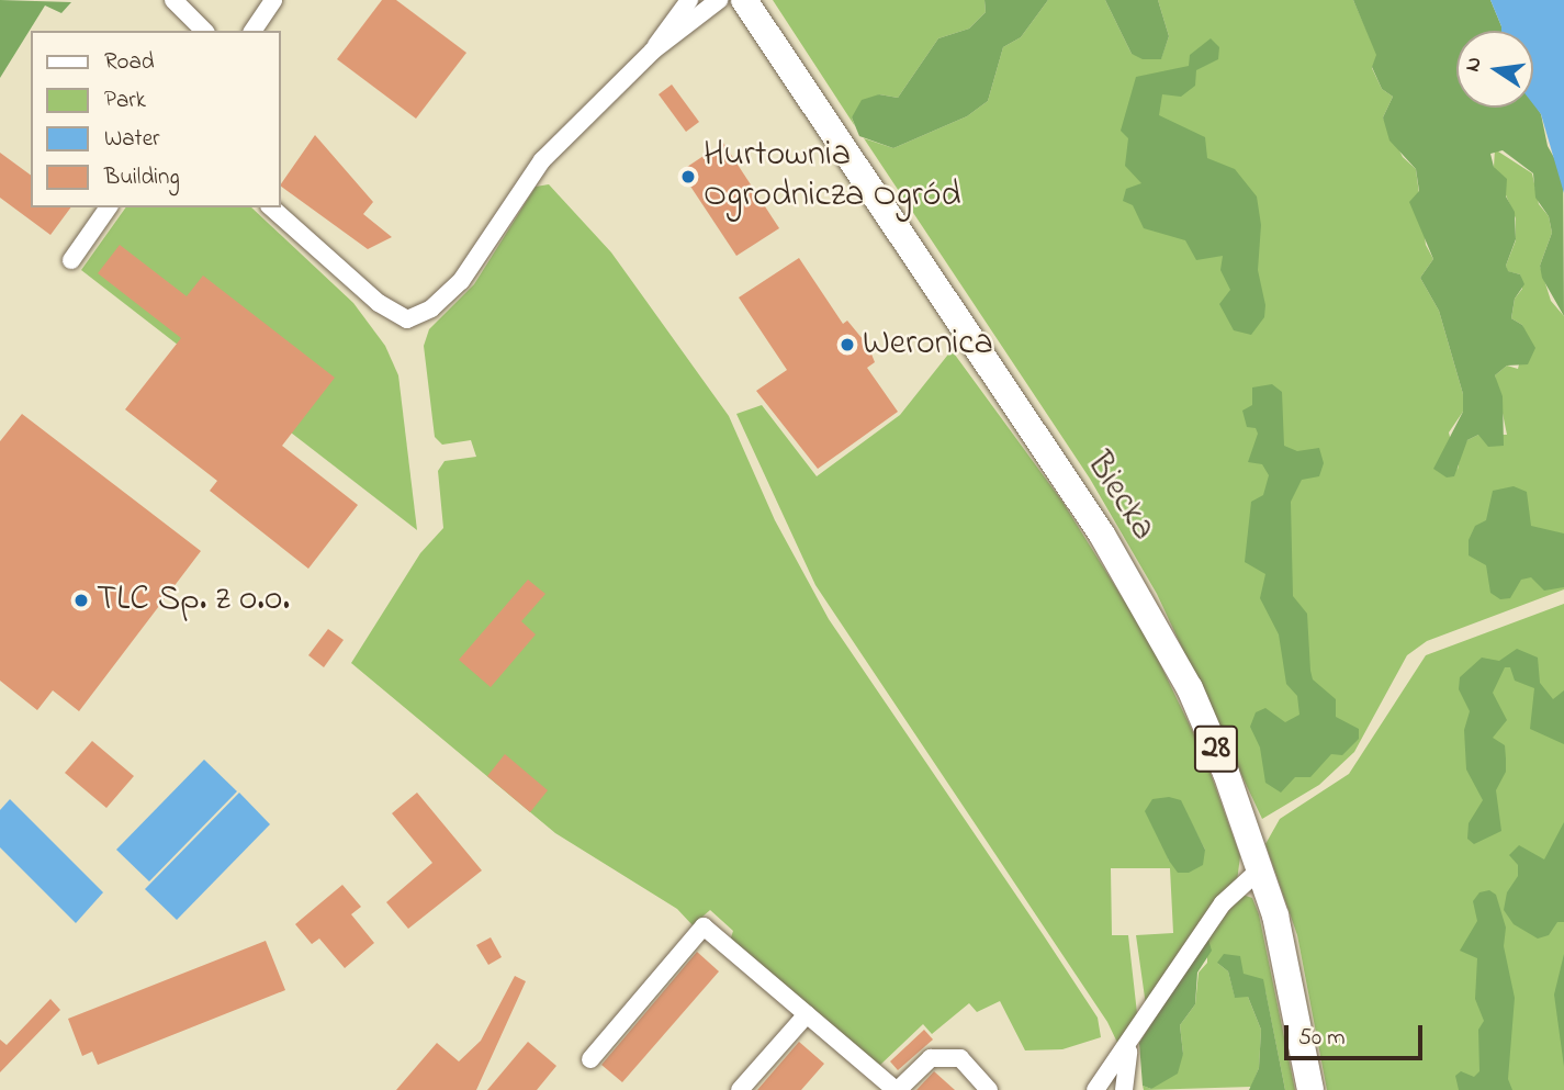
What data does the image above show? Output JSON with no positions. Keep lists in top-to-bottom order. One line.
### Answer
{"streets":{"main road":["Biecka","28"]},"places":["Hurtownia Ogrodnicza Ogród","Weronica","TLC Sp. z o.o."],"legend":["Road","Park","Water","Building"],"scale_bar":"50 m","north":"left"}
